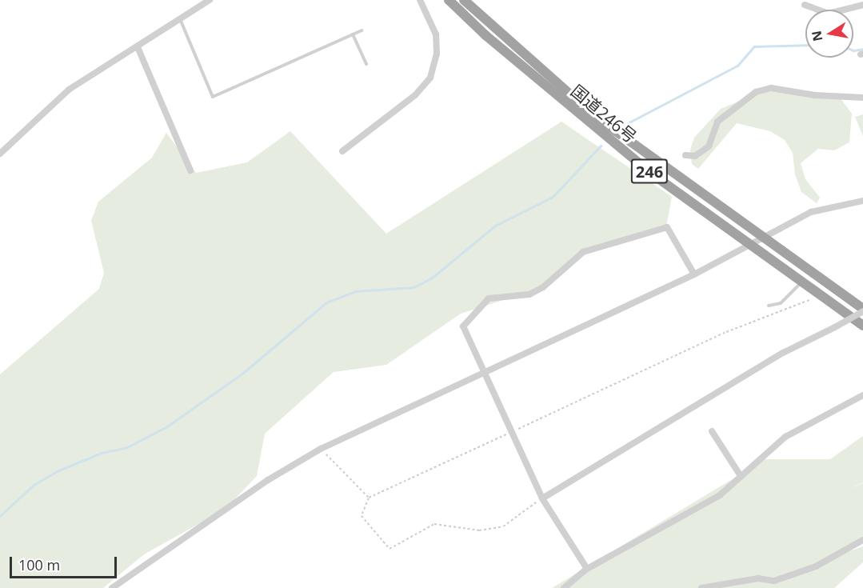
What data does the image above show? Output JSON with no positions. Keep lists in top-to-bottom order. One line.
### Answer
{"streets":{"highway":["国道246号","246"]},"scale_bar":"100 m","north":"left"}
